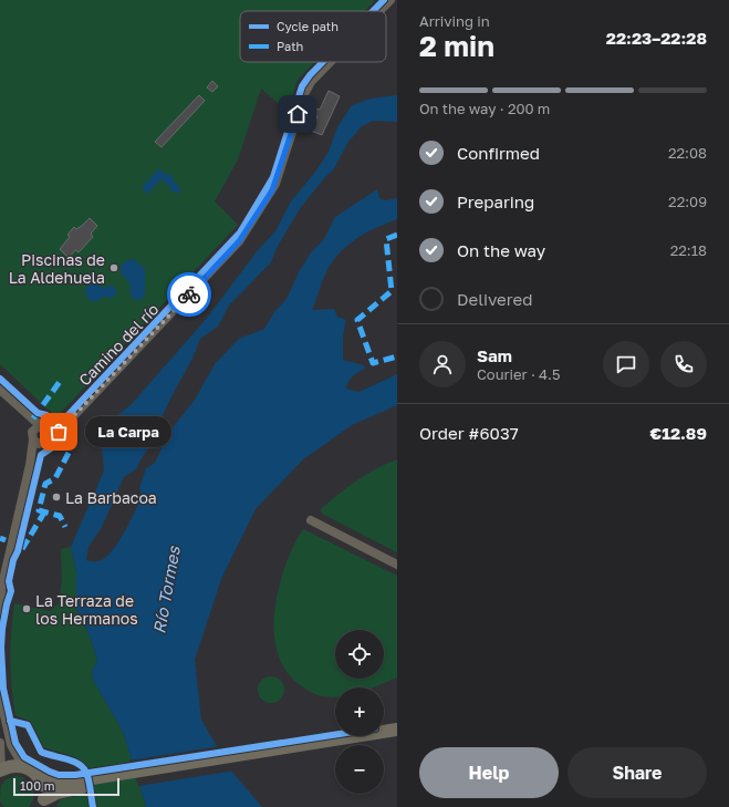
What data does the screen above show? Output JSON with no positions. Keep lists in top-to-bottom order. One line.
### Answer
{"streets":{"street":["Camino del río"]},"water":["Río Tormes"],"places":["Piscinas de La Aldehuela","La Carpa","La Barbacoa","La Terraza de los Hermanos"],"legend":["Cycle path","Path"],"scale_bar":"100 m","page":{"heading":["2 min","Arriving in","22:23–22:28"],"panel":["Sam","Courier · 4.5","Order #6037","€12.89"],"bar":"On the way · 200 m","list":[["Confirmed","22:08"],["Preparing","22:09"],["On the way","22:18"],"Delivered"],"bubble":"La Carpa","map_buttons":["+","−"],"buttons":["Help","Share"],"scale":"100 m"}}
